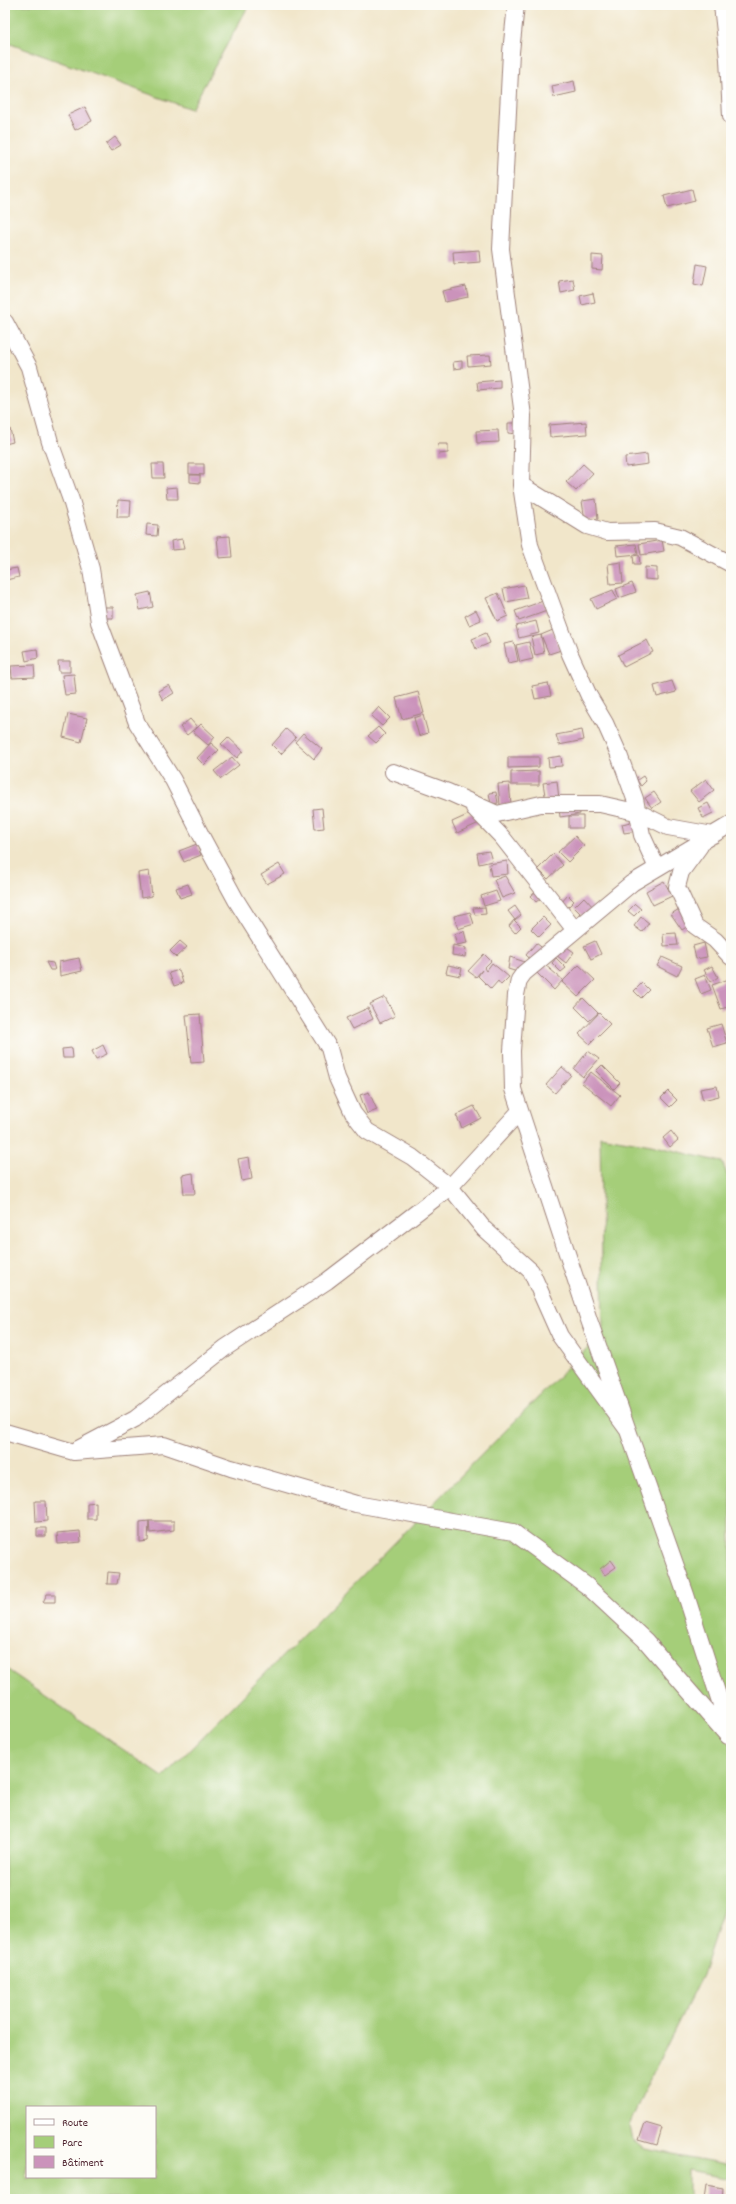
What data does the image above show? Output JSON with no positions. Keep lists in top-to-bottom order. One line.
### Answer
{"legend":["Route","Parc","Bâtiment"]}
